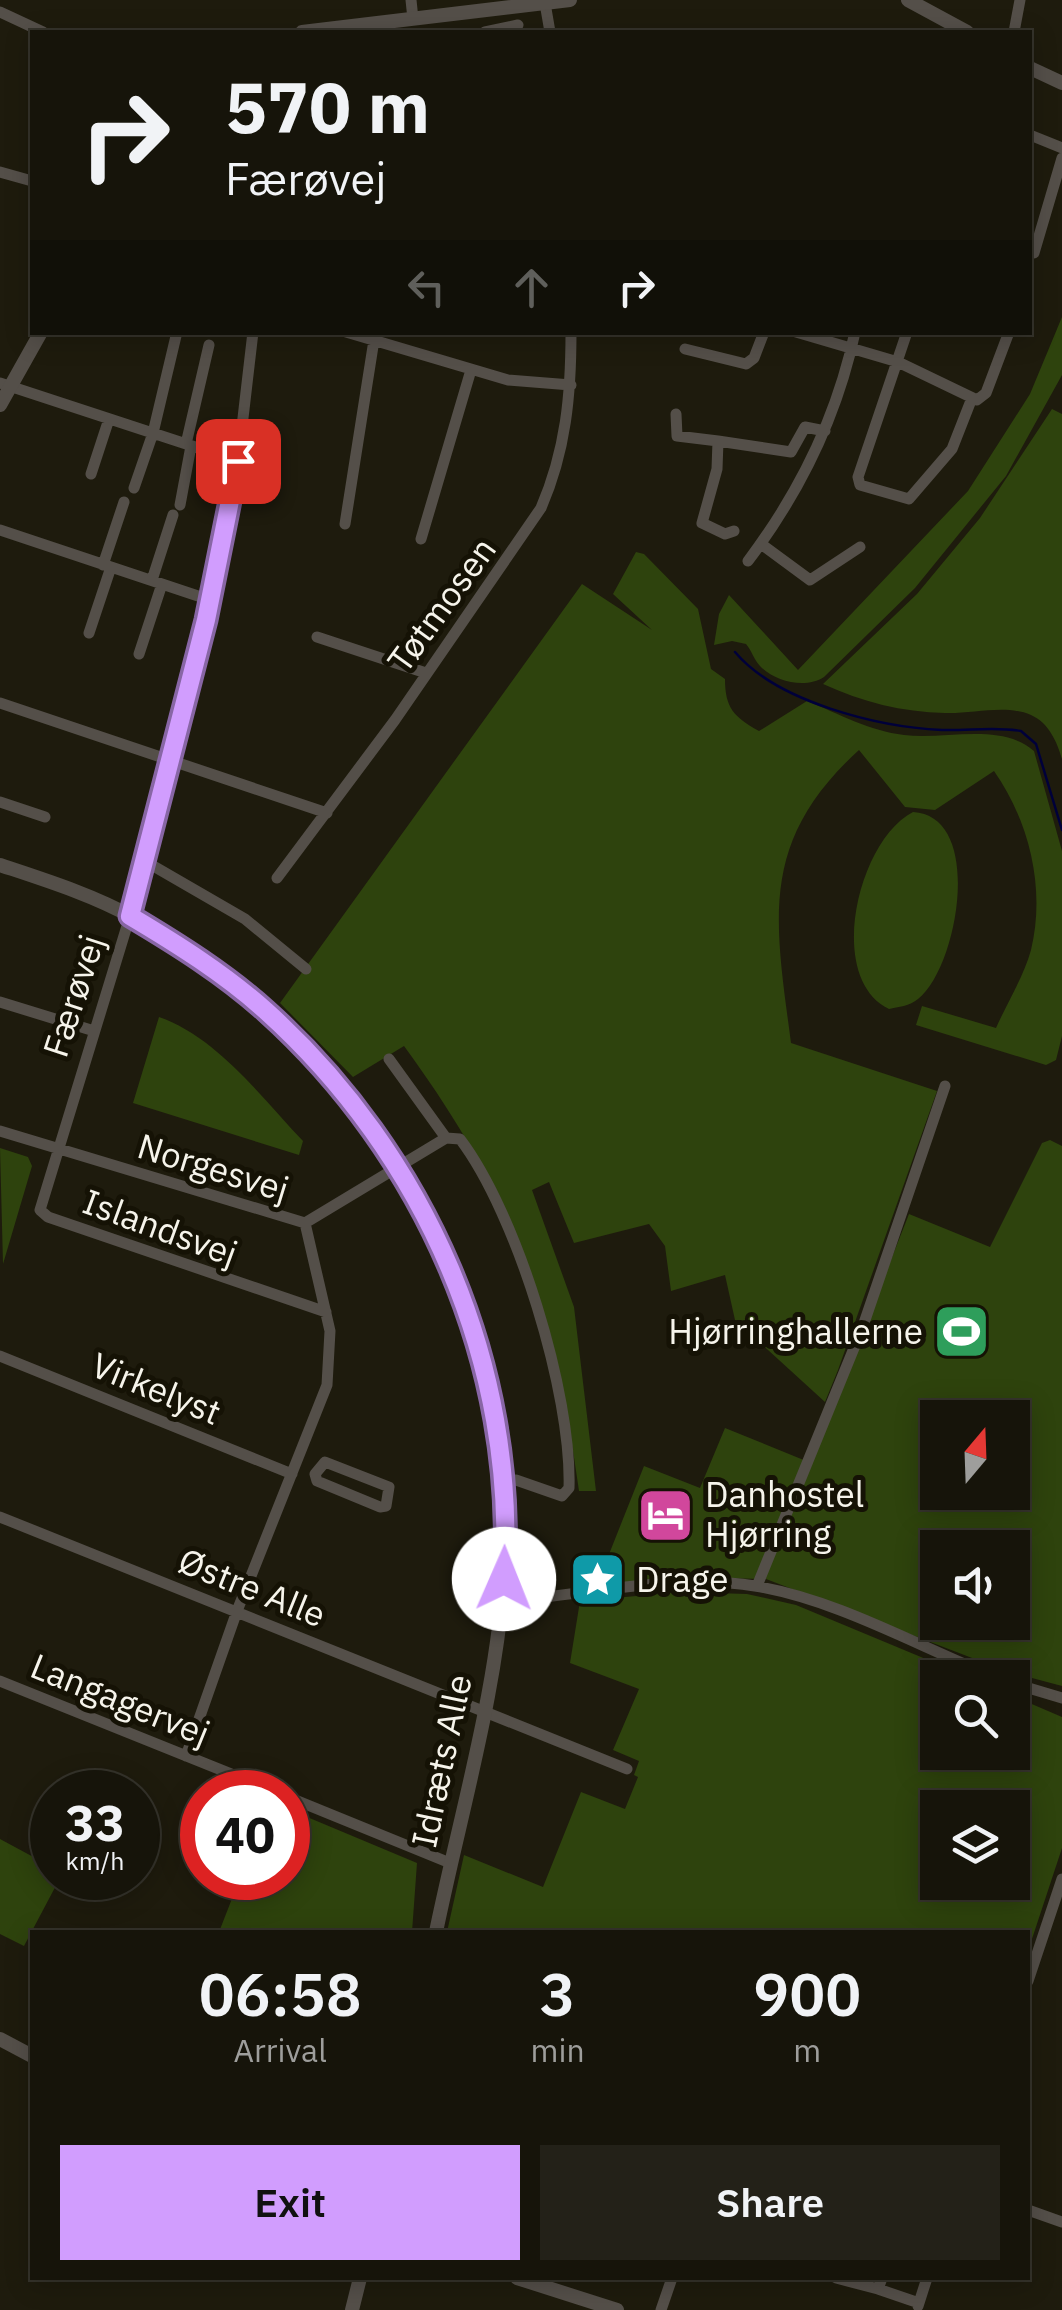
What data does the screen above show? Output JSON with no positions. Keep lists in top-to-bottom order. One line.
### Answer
{"streets":{"street":["Tøtmosen","Færøvej","Norgesvej","Islandsvej","Virkelyst","Østre Alle","Langagervej","Idræts Alle"]},"crossings":[["Færøvej","Norgesvej"],["Færøvej","Islandsvej"],["Færøvej","Idræts Alle"],["Norgesvej","Islandsvej"],["Norgesvej","Idræts Alle"],["Østre Alle","Idræts Alle"]],"places":{"sports":["Hjørringhallerne"],"hotel":["Danhostel Hjørring"],"place":["Drage"]},"north":"top","page":{"turn":["570 m","Færøvej"],"speed":"33 km/h","limit":"40","eta":["06:58","Arrival","3","min","900","m"],"buttons":["Exit","Share"]}}
